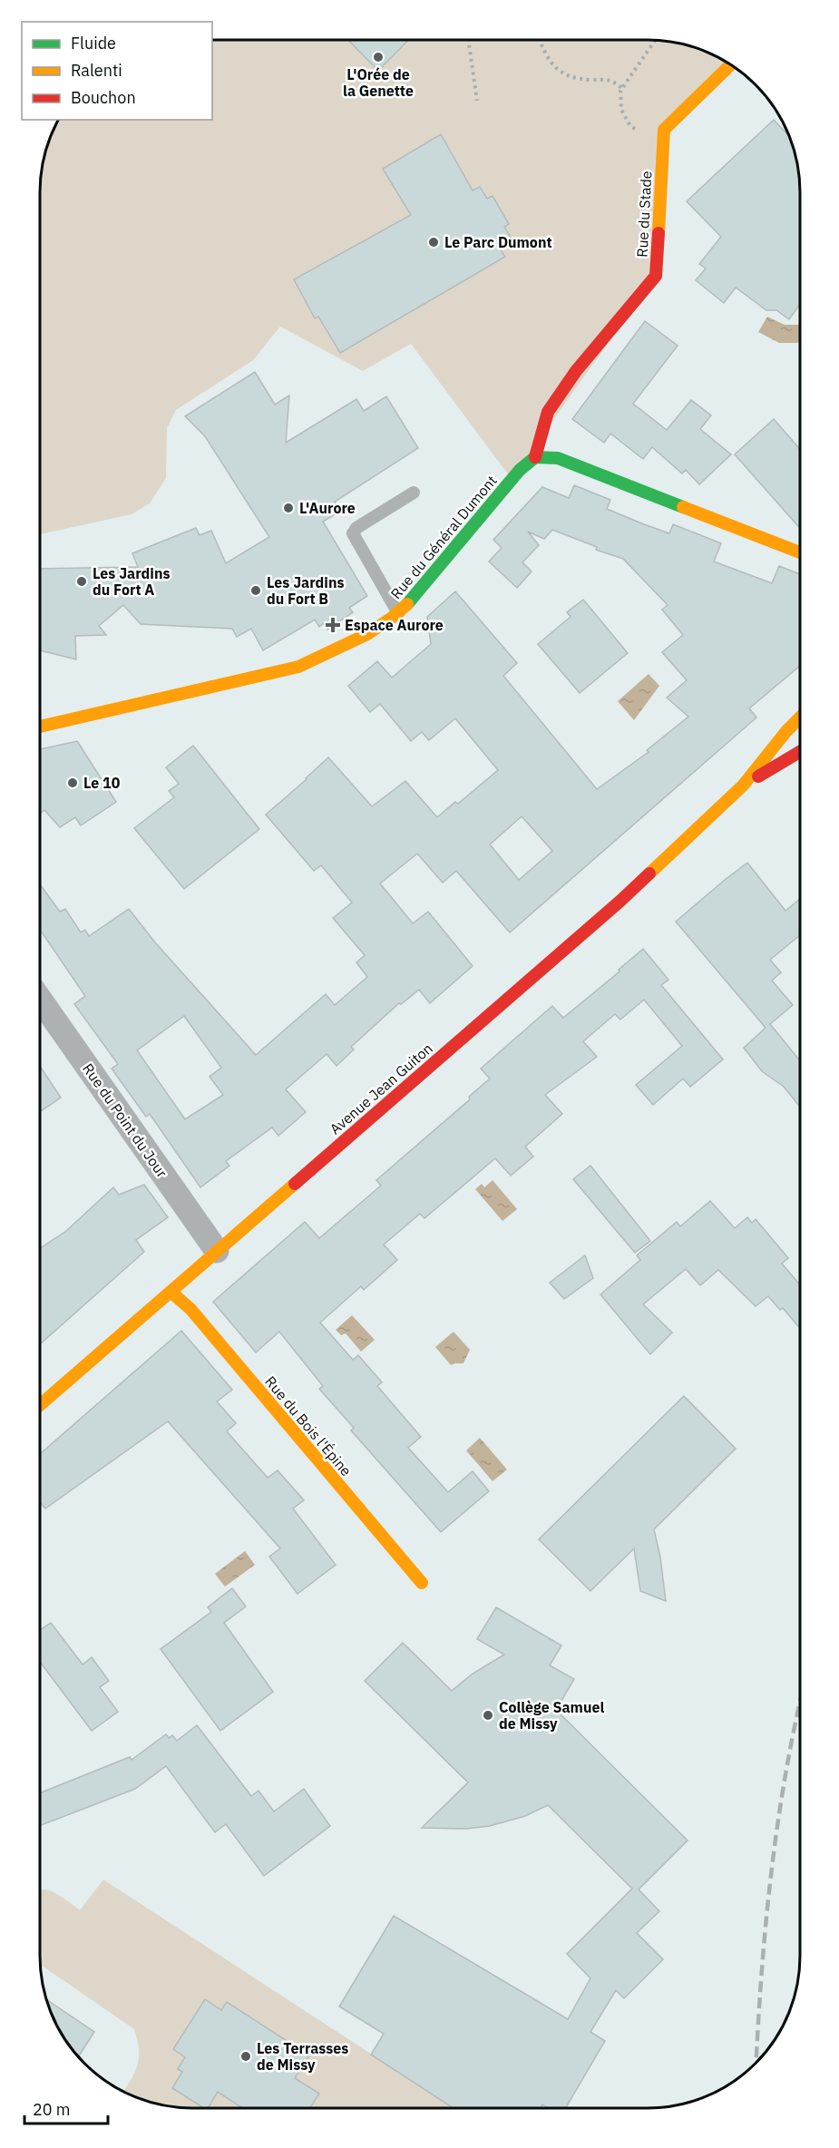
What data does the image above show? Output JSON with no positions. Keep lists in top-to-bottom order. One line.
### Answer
{"streets":{"street":["Rue du Stade","Rue du Général Dumont","Avenue Jean Guiton","Rue du Point du Jour","Rue du Bois l'Épine"]},"crossings":[["Rue du Stade","Rue du Général Dumont"],["Avenue Jean Guiton","Rue du Point du Jour"],["Avenue Jean Guiton","Rue du Bois l'Épine"]],"places":{"other":["L'Orée de la Genette","Le Parc Dumont","L'Aurore","Les Jardins du Fort A","Les Jardins du Fort B","Le 10","Collège Samuel de Missy","Les Terrasses de Missy"],"health":["Espace Aurore"]},"legend":["Fluide","Ralenti","Bouchon"],"scale_bar":"20 m"}
